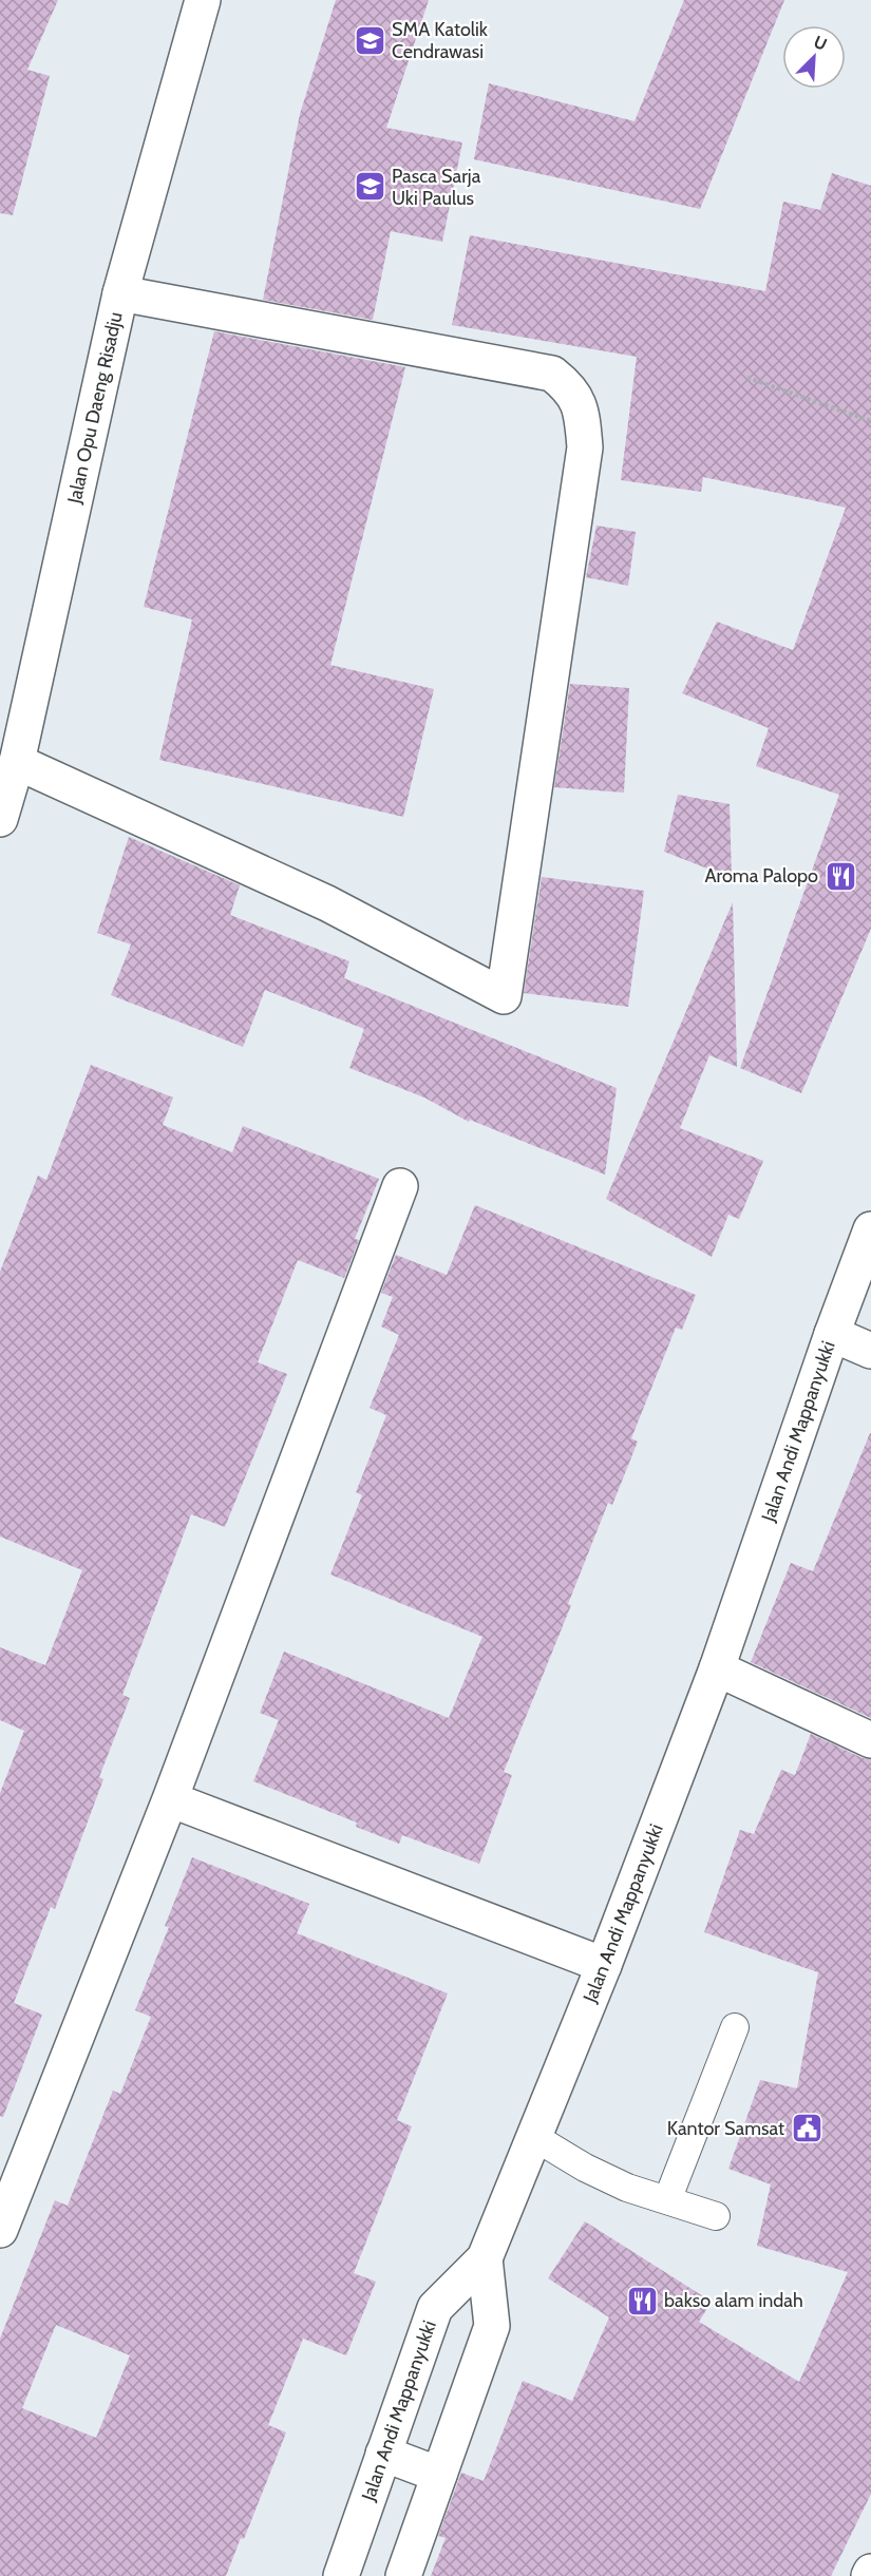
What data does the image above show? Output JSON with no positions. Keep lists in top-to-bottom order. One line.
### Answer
{"streets":{"street":["Jalan Opu Daeng Risadju","Jalan Andi Mappanyukki"]},"places":{"school or university":["SMA Katolik Cendrawasi","Pasca Sarja Uki Paulus"],"restaurant":["Aroma Palopo","bakso alam indah"],"public building":["Kantor Samsat"]},"north":"top right"}
